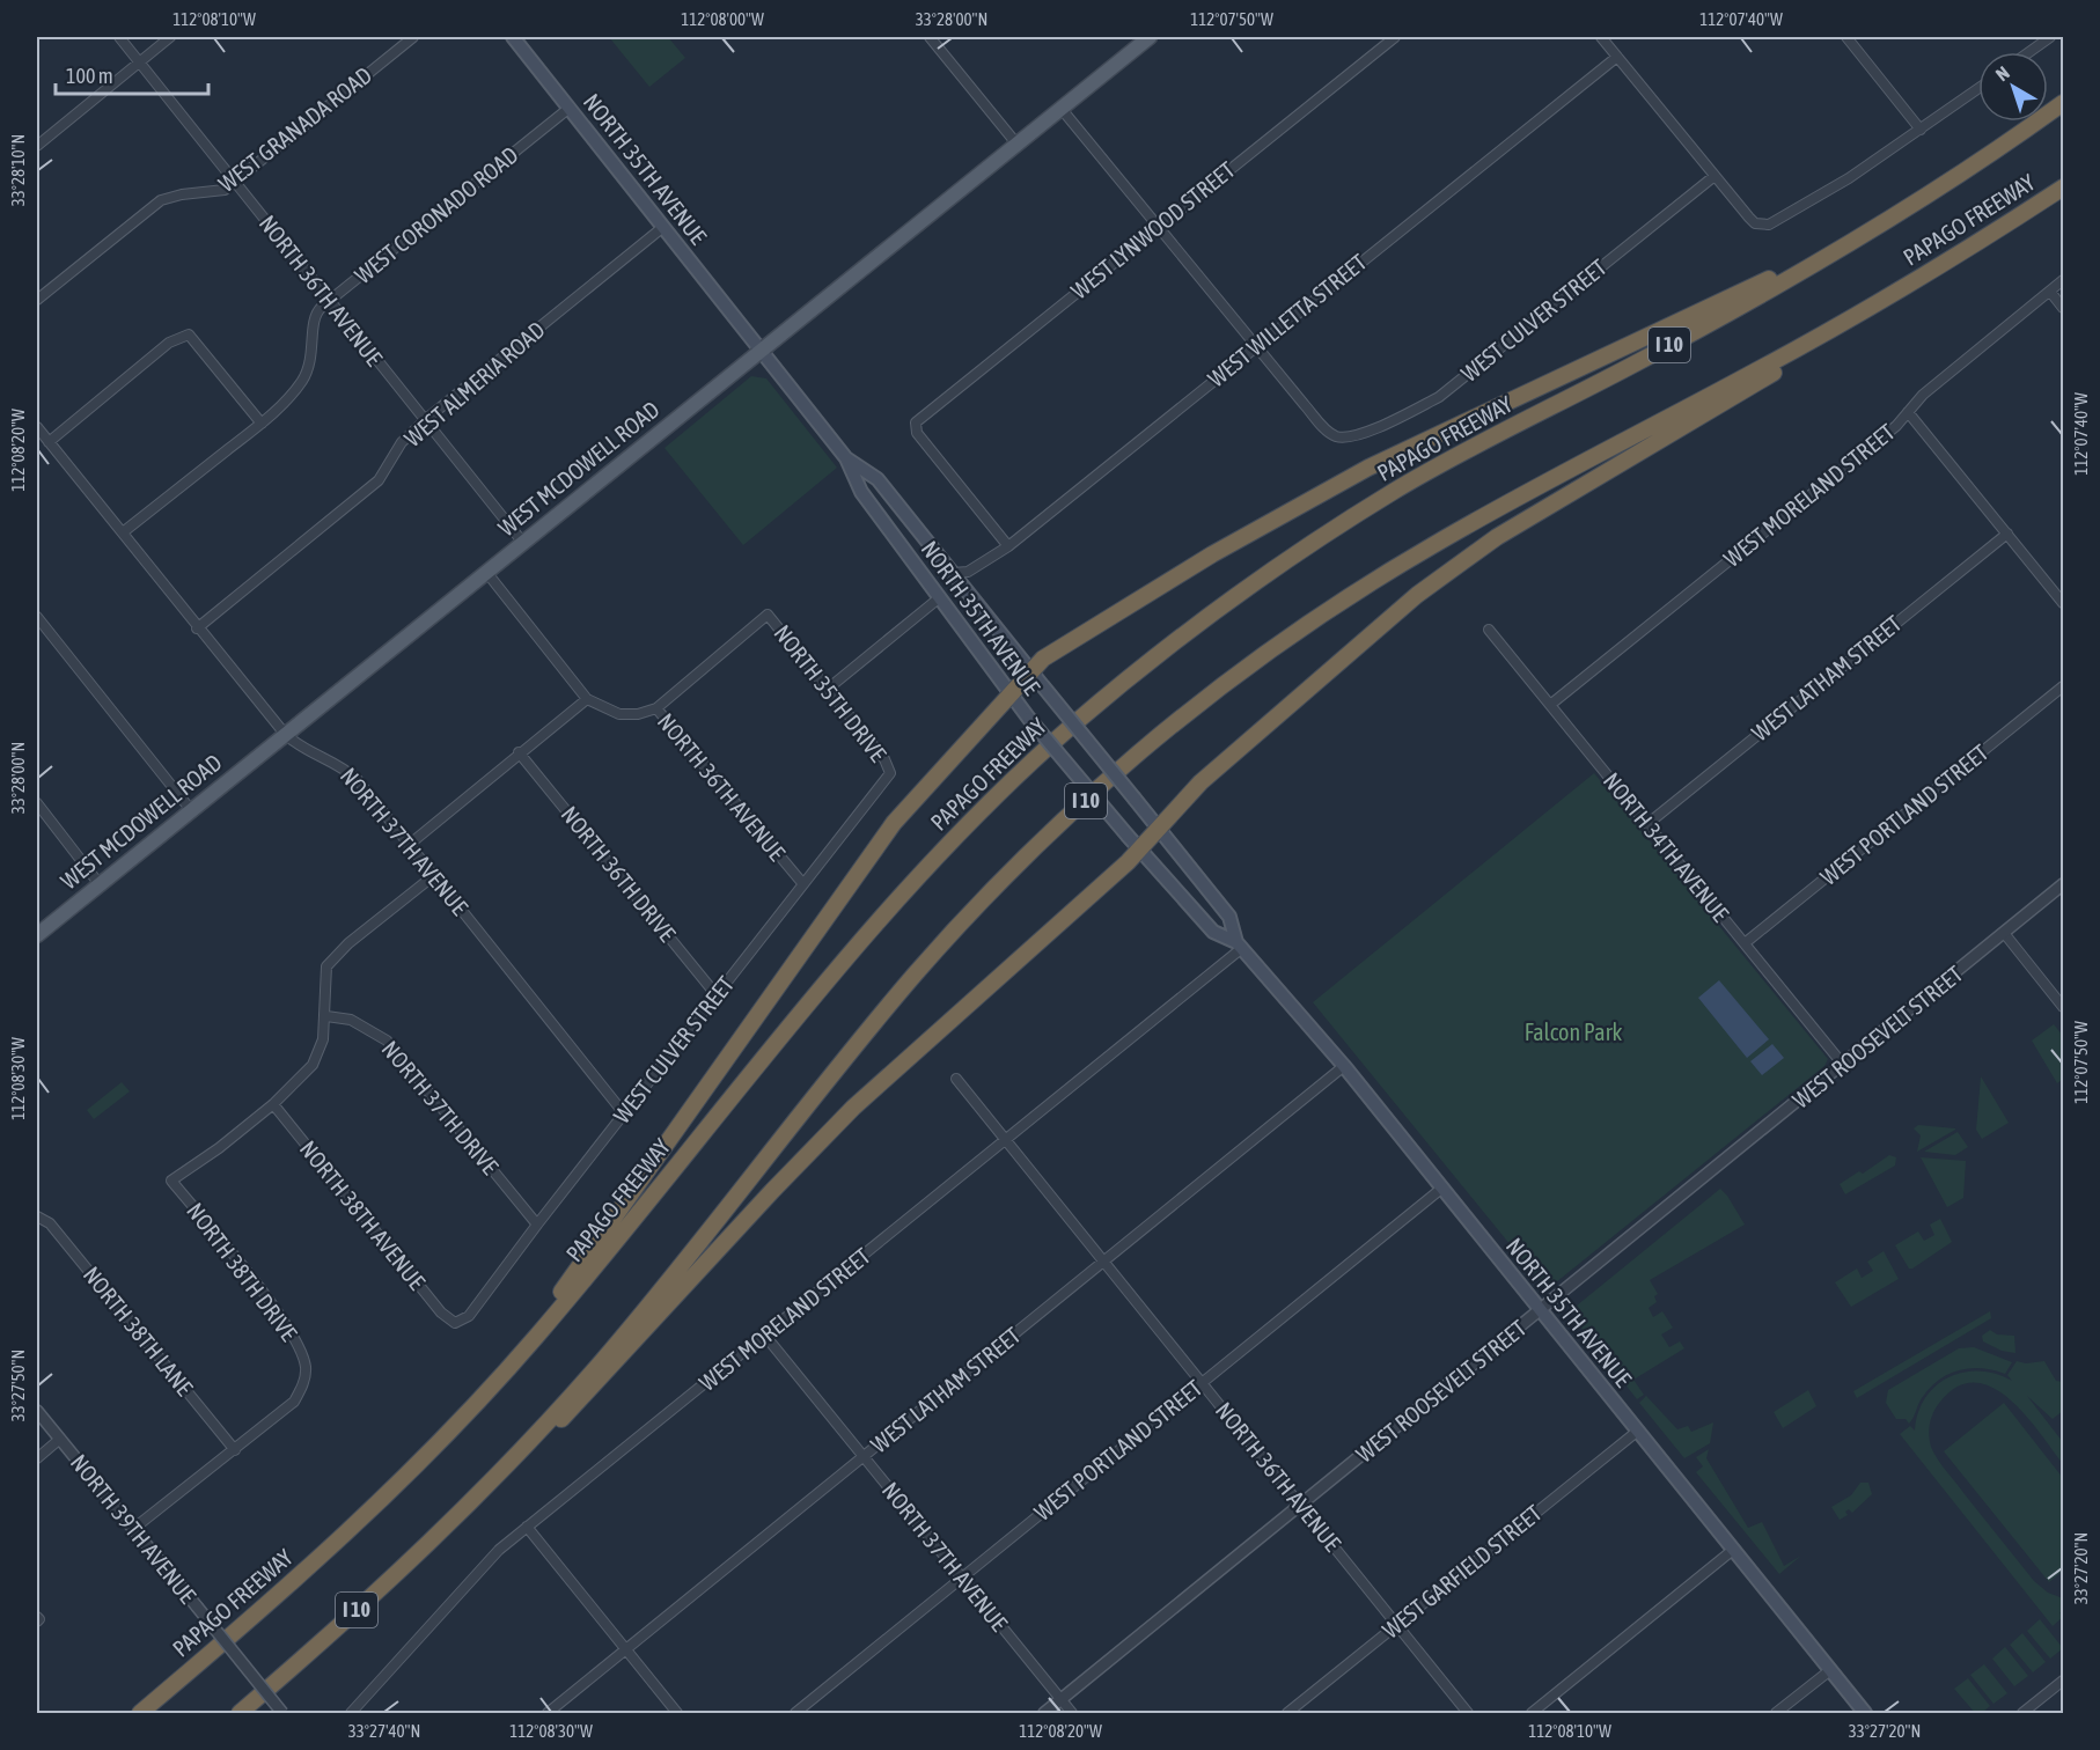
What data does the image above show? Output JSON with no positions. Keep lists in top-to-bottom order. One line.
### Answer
{"streets":{"highway":["PAPAGO FREEWAY","I 10"],"main road":["NORTH 35TH AVENUE","WEST MCDOWELL ROAD"],"street":["WEST GRANADA ROAD","WEST CORONADO ROAD","WEST LYNWOOD STREET","NORTH 36TH AVENUE","WEST WILLETTA STREET","WEST CULVER STREET","WEST ALMERIA ROAD","WEST MORELAND STREET","WEST LATHAM STREET","NORTH 35TH DRIVE","WEST PORTLAND STREET","NORTH 37TH AVENUE","NORTH 34TH AVENUE","NORTH 36TH DRIVE","WEST ROOSEVELT STREET","NORTH 37TH DRIVE","NORTH 38TH AVENUE","NORTH 38TH DRIVE","NORTH 38TH LANE","NORTH 39TH AVENUE","WEST GARFIELD STREET"]},"crossings":[["WEST GRANADA ROAD","NORTH 36TH AVENUE"],["NORTH 35TH AVENUE","WEST CORONADO ROAD"],["NORTH 35TH AVENUE","WEST WILLETTA STREET"],["NORTH 35TH AVENUE","WEST ALMERIA ROAD"],["NORTH 35TH AVENUE","WEST MCDOWELL ROAD"],["NORTH 35TH AVENUE","WEST MORELAND STREET"],["NORTH 35TH AVENUE","WEST LATHAM STREET"],["NORTH 35TH AVENUE","WEST PORTLAND STREET"],["NORTH 35TH AVENUE","WEST ROOSEVELT STREET"],["NORTH 35TH AVENUE","WEST GARFIELD STREET"],["WEST CORONADO ROAD","NORTH 36TH AVENUE"],["WEST CORONADO ROAD","NORTH 37TH AVENUE"],["WEST LYNWOOD STREET","WEST WILLETTA STREET"],["NORTH 36TH AVENUE","WEST CULVER STREET"],["NORTH 36TH AVENUE","WEST ALMERIA ROAD"],["NORTH 36TH AVENUE","WEST MCDOWELL ROAD"],["NORTH 36TH AVENUE","WEST MORELAND STREET"],["NORTH 36TH AVENUE","WEST LATHAM STREET"],["NORTH 36TH AVENUE","NORTH 35TH DRIVE"],["NORTH 36TH AVENUE","WEST PORTLAND STREET"],["NORTH 36TH AVENUE","WEST ROOSEVELT STREET"],["NORTH 36TH AVENUE","WEST GARFIELD STREET"],["WEST WILLETTA STREET","WEST CULVER STREET"],["WEST CULVER STREET","NORTH 35TH DRIVE"],["WEST CULVER STREET","NORTH 37TH AVENUE"],["WEST CULVER STREET","NORTH 36TH DRIVE"],["WEST CULVER STREET","NORTH 37TH DRIVE"],["WEST CULVER STREET","NORTH 38TH AVENUE"],["WEST ALMERIA ROAD","NORTH 37TH AVENUE"],["WEST MCDOWELL ROAD","NORTH 37TH AVENUE"],["WEST MORELAND STREET","NORTH 37TH AVENUE"],["WEST MORELAND STREET","NORTH 34TH AVENUE"],["WEST LATHAM STREET","NORTH 37TH AVENUE"],["WEST LATHAM STREET","NORTH 34TH AVENUE"],["WEST PORTLAND STREET","NORTH 37TH AVENUE"],["WEST PORTLAND STREET","NORTH 34TH AVENUE"],["NORTH 37TH AVENUE","WEST ROOSEVELT STREET"],["NORTH 34TH AVENUE","WEST ROOSEVELT STREET"],["NORTH 38TH AVENUE","NORTH 38TH DRIVE"],["NORTH 38TH DRIVE","NORTH 38TH LANE"]],"parks":["Falcon Park"],"scale_bar":"100 m","north":"top left","coordinates":["112°08'10\"W","112°08'00\"W","33°28'00\"N","112°07'50\"W","112°07'40\"W","33°28'10\"N","112°08'20\"W","112°08'30\"W","33°27'50\"N","33°27'20\"N","33°27'40\"N"]}
